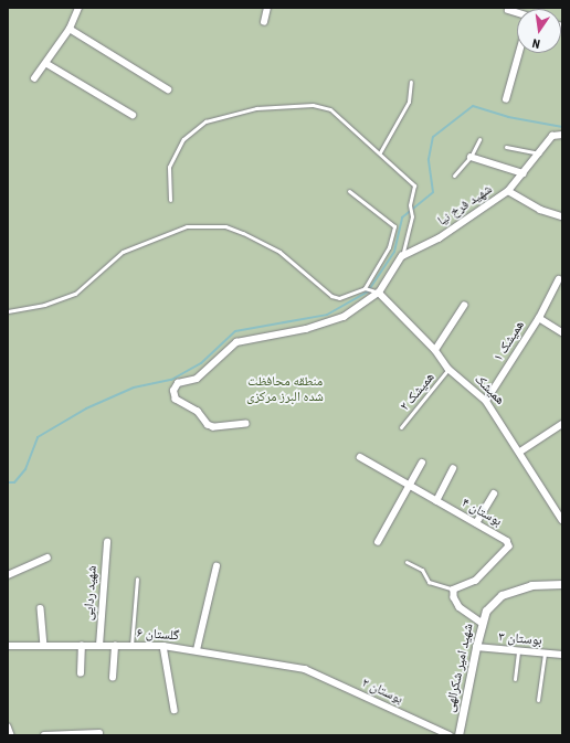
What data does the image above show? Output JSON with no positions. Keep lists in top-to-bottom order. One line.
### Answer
{"streets":{"street":["شهید فرخ نیا","همیشک ۱","همیشک","بوستان ۴","شهید ردایی","گلستان ۶","بوستان ۳","شهید امیر شکرالهی","بوستان ۲"],"lane":["همیشک ۲"]},"crossings":[["همیشک ۱","همیشک"],["همیشک","همیشک ۲"],["شهید ردایی","گلستان ۶"],["گلستان ۶","بوستان ۲"],["بوستان ۳","شهید امیر شکرالهی"]],"parks":["منطقه محافظت شده البرز مرکزی"],"north":"bottom"}
